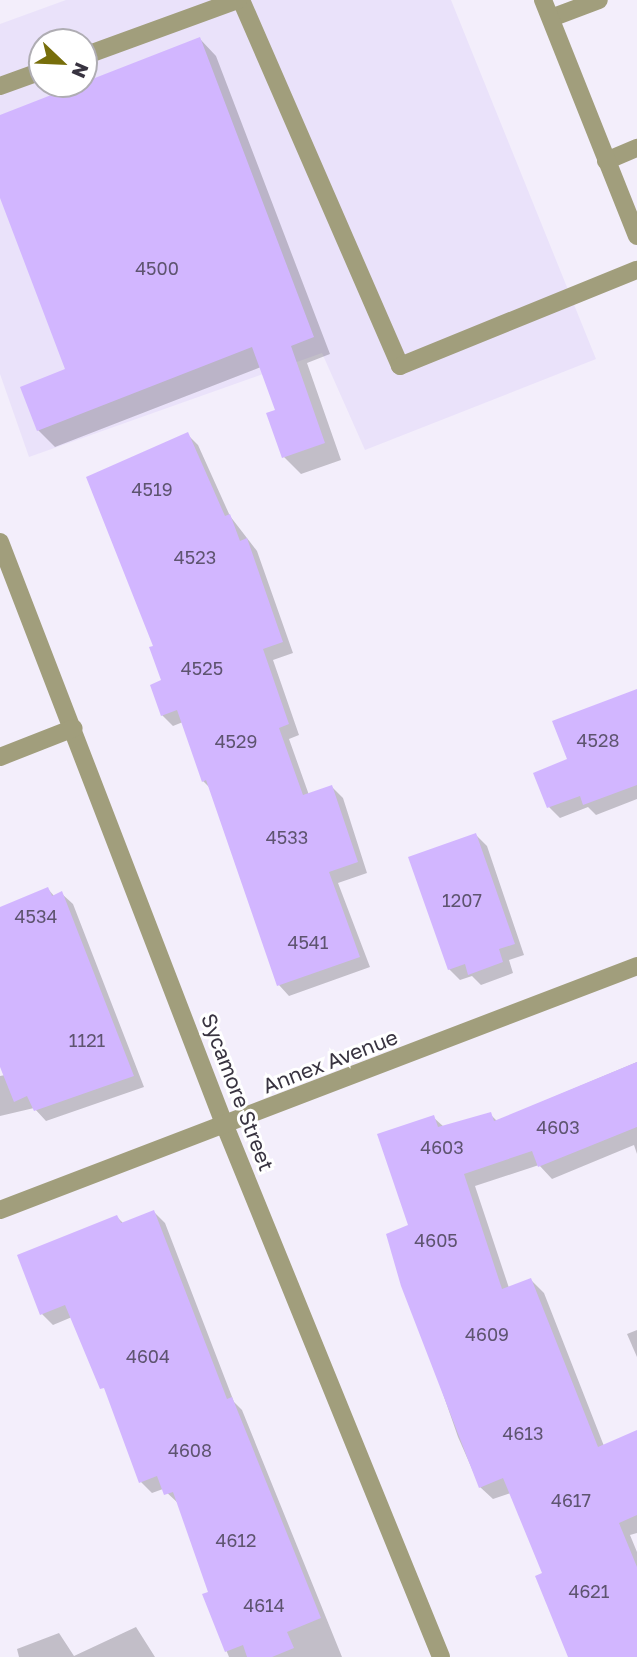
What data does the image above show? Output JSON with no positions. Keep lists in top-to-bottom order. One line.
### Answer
{"streets":{"street":["Annex Avenue","Sycamore Street"]},"crossings":[["Annex Avenue","Sycamore Street"]],"house_numbers":["4500","4519","4523","4525","4528","4529","4533","1207","4534","4541","1121","4603","4603","4605","4609","4604","4613","4608","4617","4612","4621","4614"],"north":"bottom right"}
